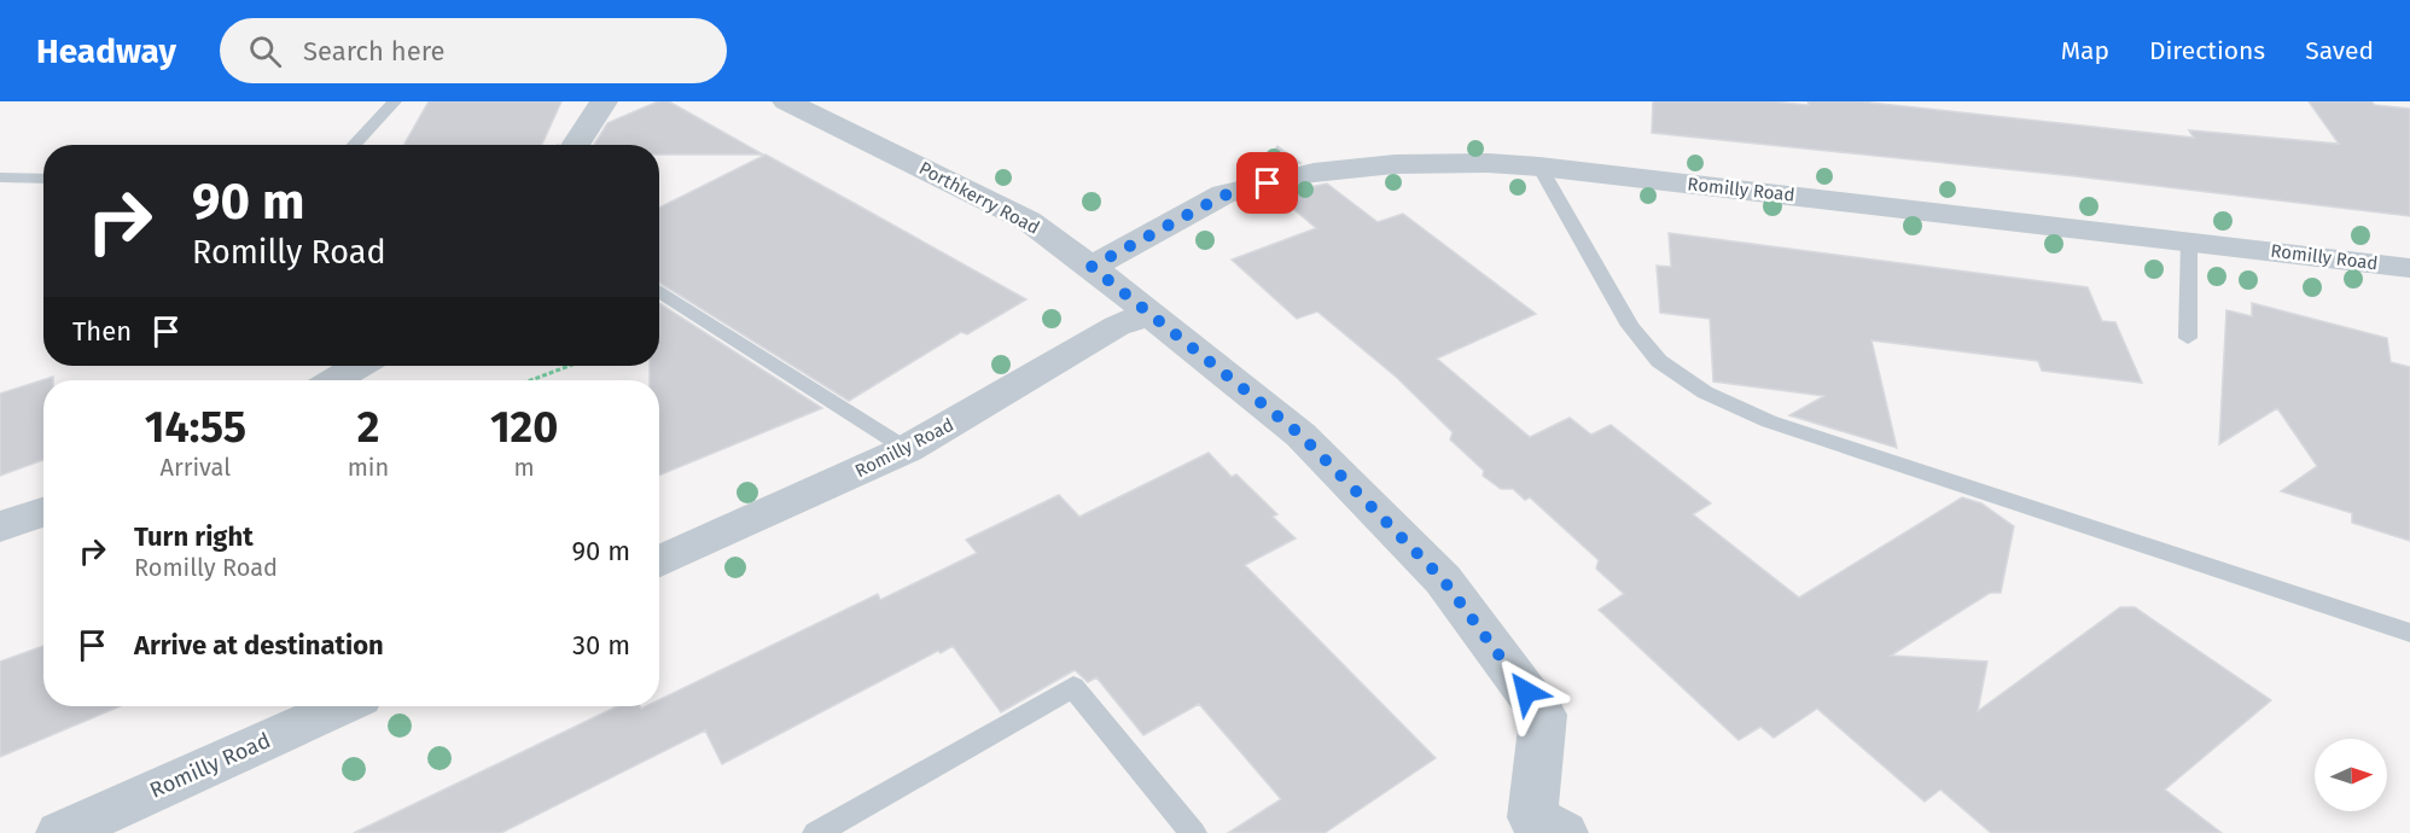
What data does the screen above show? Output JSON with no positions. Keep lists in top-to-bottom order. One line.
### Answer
{"streets":{"street":["Romilly Road","Porthkerry Road"]},"crossings":[["Romilly Road","Porthkerry Road"]],"north":"right","page":{"header":"Headway","search":"Search here","nav":["Map","Directions","Saved"],"turn":["90 m","Romilly Road"],"then":"Then","eta":["14:55","Arrival","2","min","120","m"],"list":[{"name":"Turn right","note":"Romilly Road","value":"90 m"},{"name":"Arrive at destination","value":"30 m"}]}}
